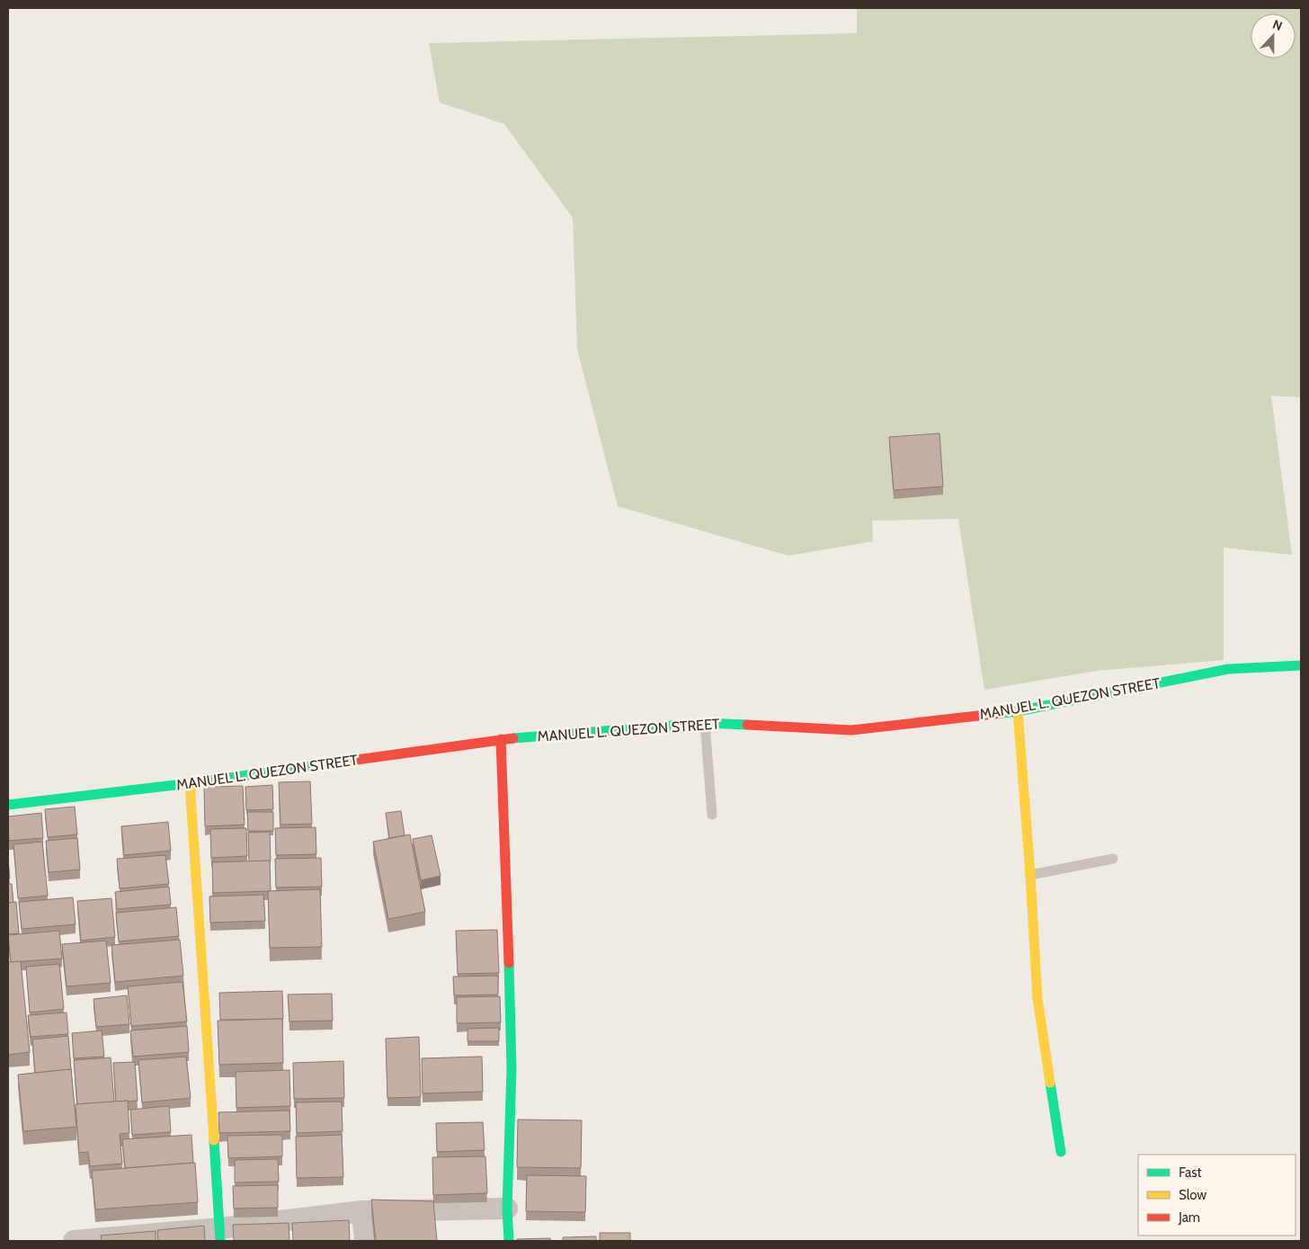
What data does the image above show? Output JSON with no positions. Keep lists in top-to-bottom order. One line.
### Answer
{"streets":{"street":["MANUEL L. QUEZON STREET"]},"legend":["Fast","Slow","Jam"],"north":"top"}
